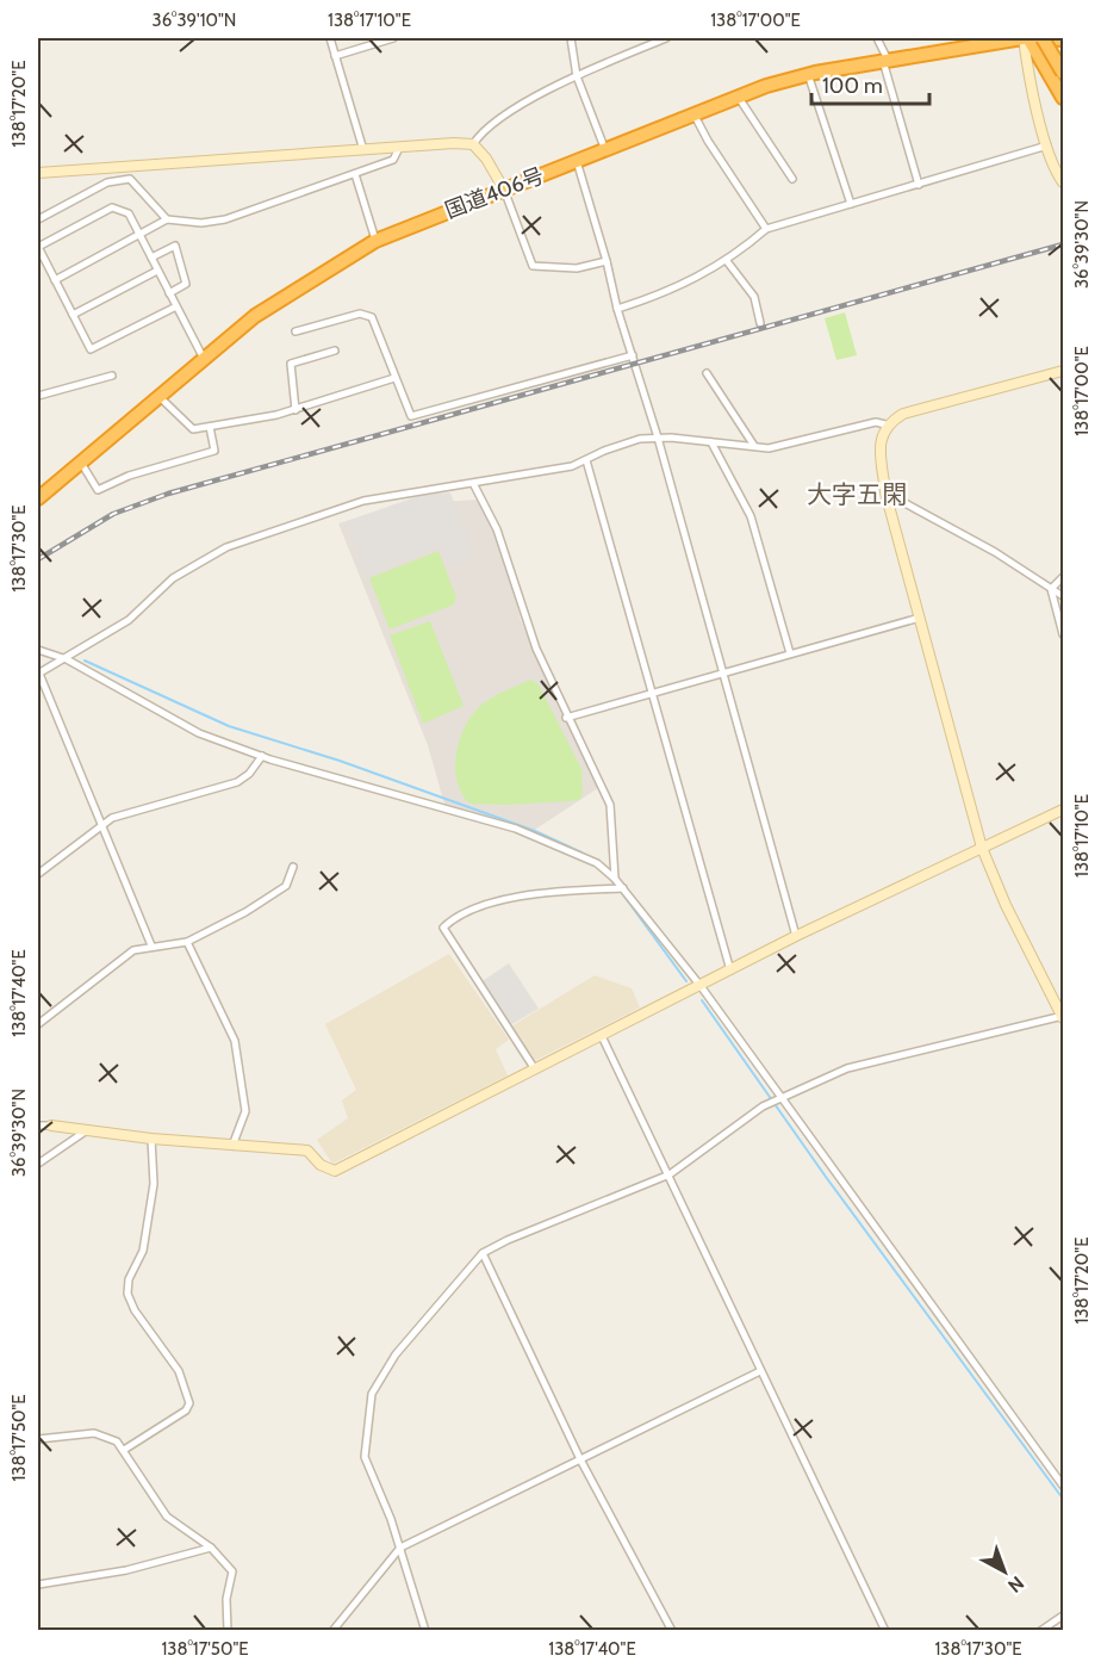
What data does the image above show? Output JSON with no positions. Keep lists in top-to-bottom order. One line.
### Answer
{"streets":{"highway":["国道406号"]},"districts":["大字五閑"],"scale_bar":"100 m","north":"bottom right","coordinates":["36°39'10\"N","138°17'10\"E","138°17'00\"E","138°17'20\"E","36°39'30\"N","138°17'30\"E","138°17'40\"E","138°17'50\"E"]}
